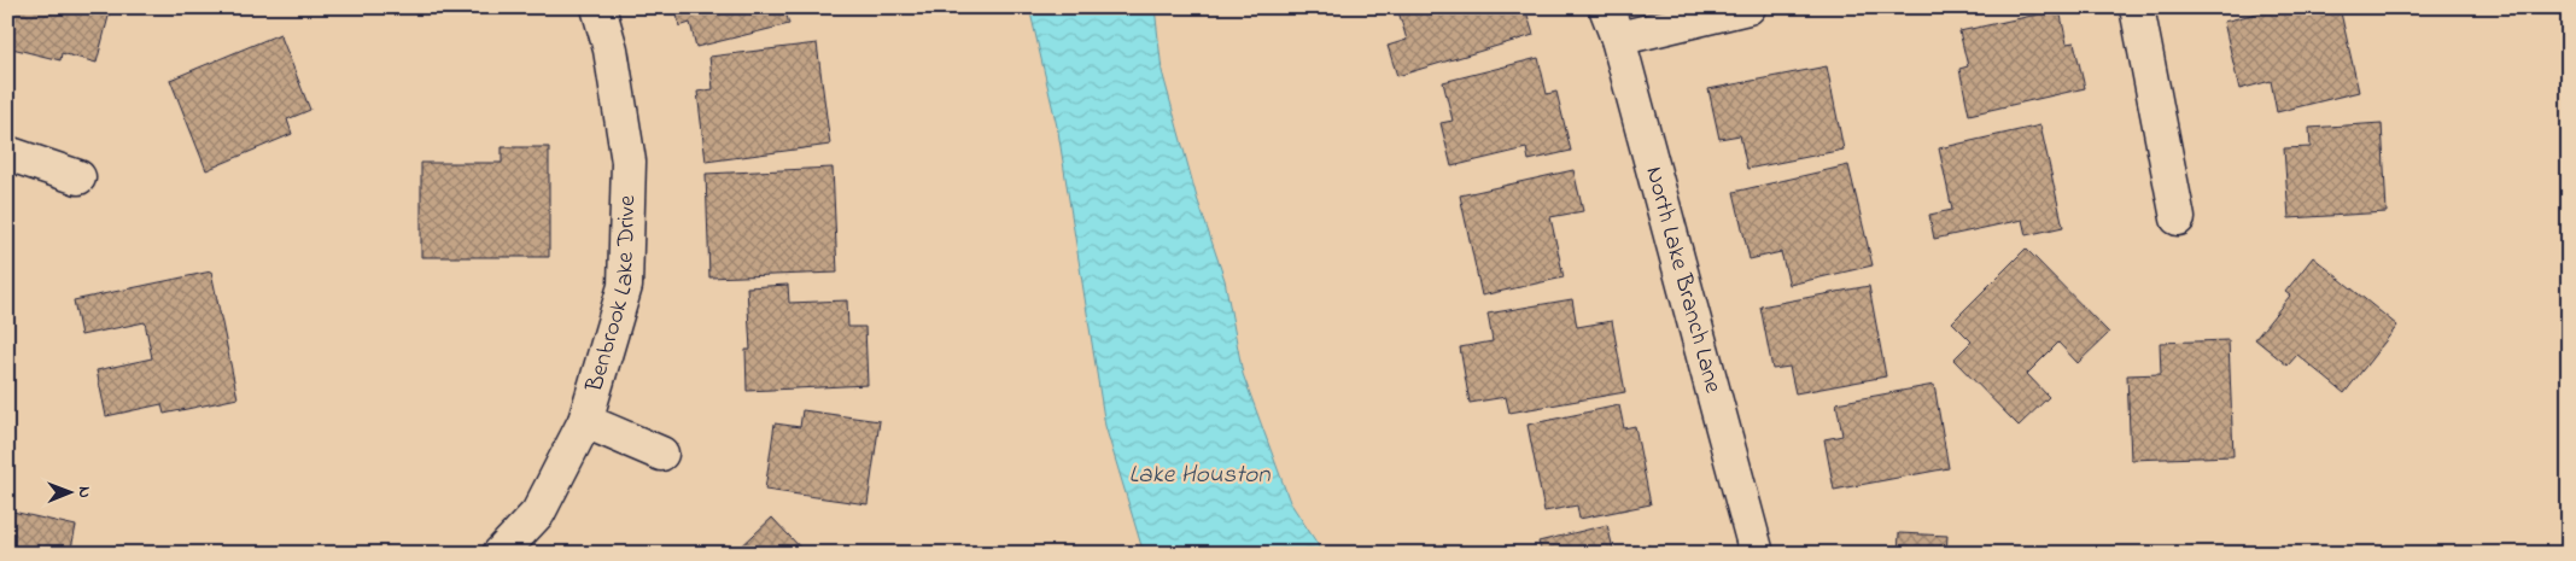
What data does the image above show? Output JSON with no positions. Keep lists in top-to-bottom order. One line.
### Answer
{"streets":{"street":["North Lake Branch Lane","Benbrook Lake Drive"]},"water":["Lake Houston"],"north":"right"}
